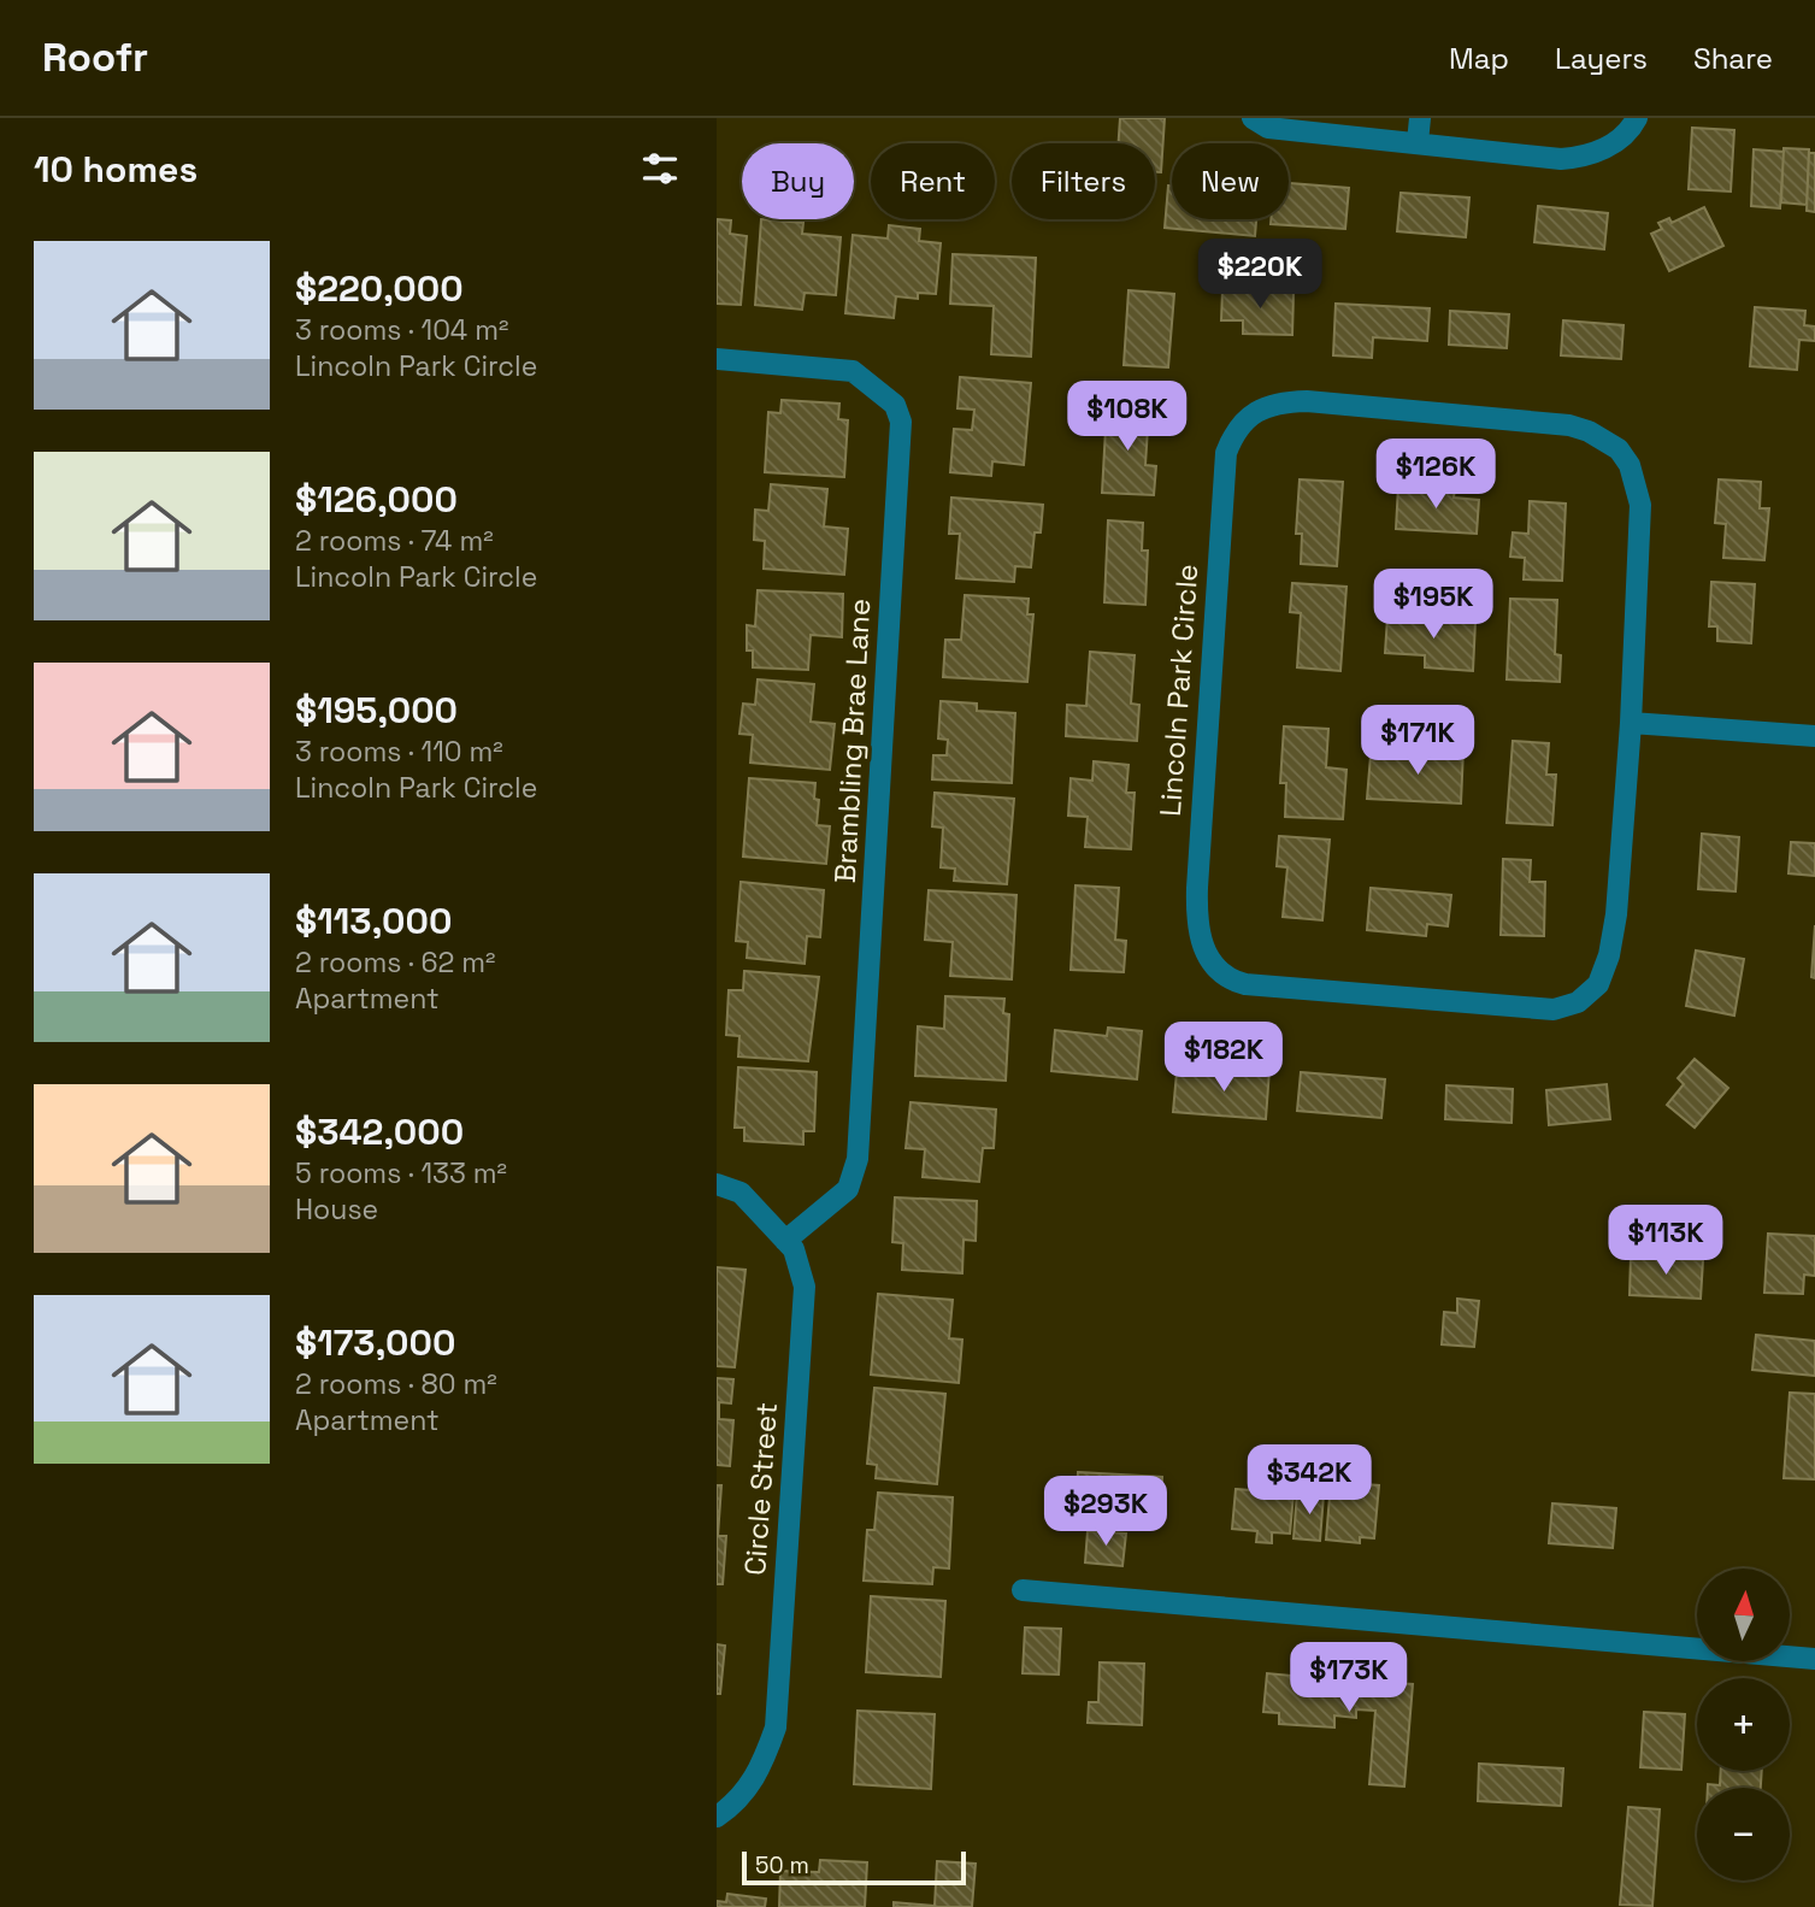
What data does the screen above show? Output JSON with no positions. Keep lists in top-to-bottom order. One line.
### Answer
{"streets":{"street":["Lincoln Park Circle","Brambling Brae Lane","Circle Street"]},"crossings":[["Brambling Brae Lane","Circle Street"]],"scale_bar":"50 m","north":"top","page":{"header":"Roofr","nav":["Map","Layers","Share"],"heading":"10 homes","chip":["Buy","Rent","Filters","New"],"list":[{"name":"$220,000","note":"3 rooms · 104 m² · Lincoln Park Circle"},{"name":"$126,000","note":"2 rooms · 74 m² · Lincoln Park Circle"},{"name":"$195,000","note":"3 rooms · 110 m² · Lincoln Park Circle"},{"name":"$113,000","note":"2 rooms · 62 m² · Apartment"},{"name":"$342,000","note":"5 rooms · 133 m² · House"},{"name":"$173,000","note":"2 rooms · 80 m² · Apartment"}],"price":["$220K","$108K","$126K","$195K","$171K","$182K","$113K","$342K","$293K","$173K"],"map_buttons":["+","−"],"scale":"50 m"}}
